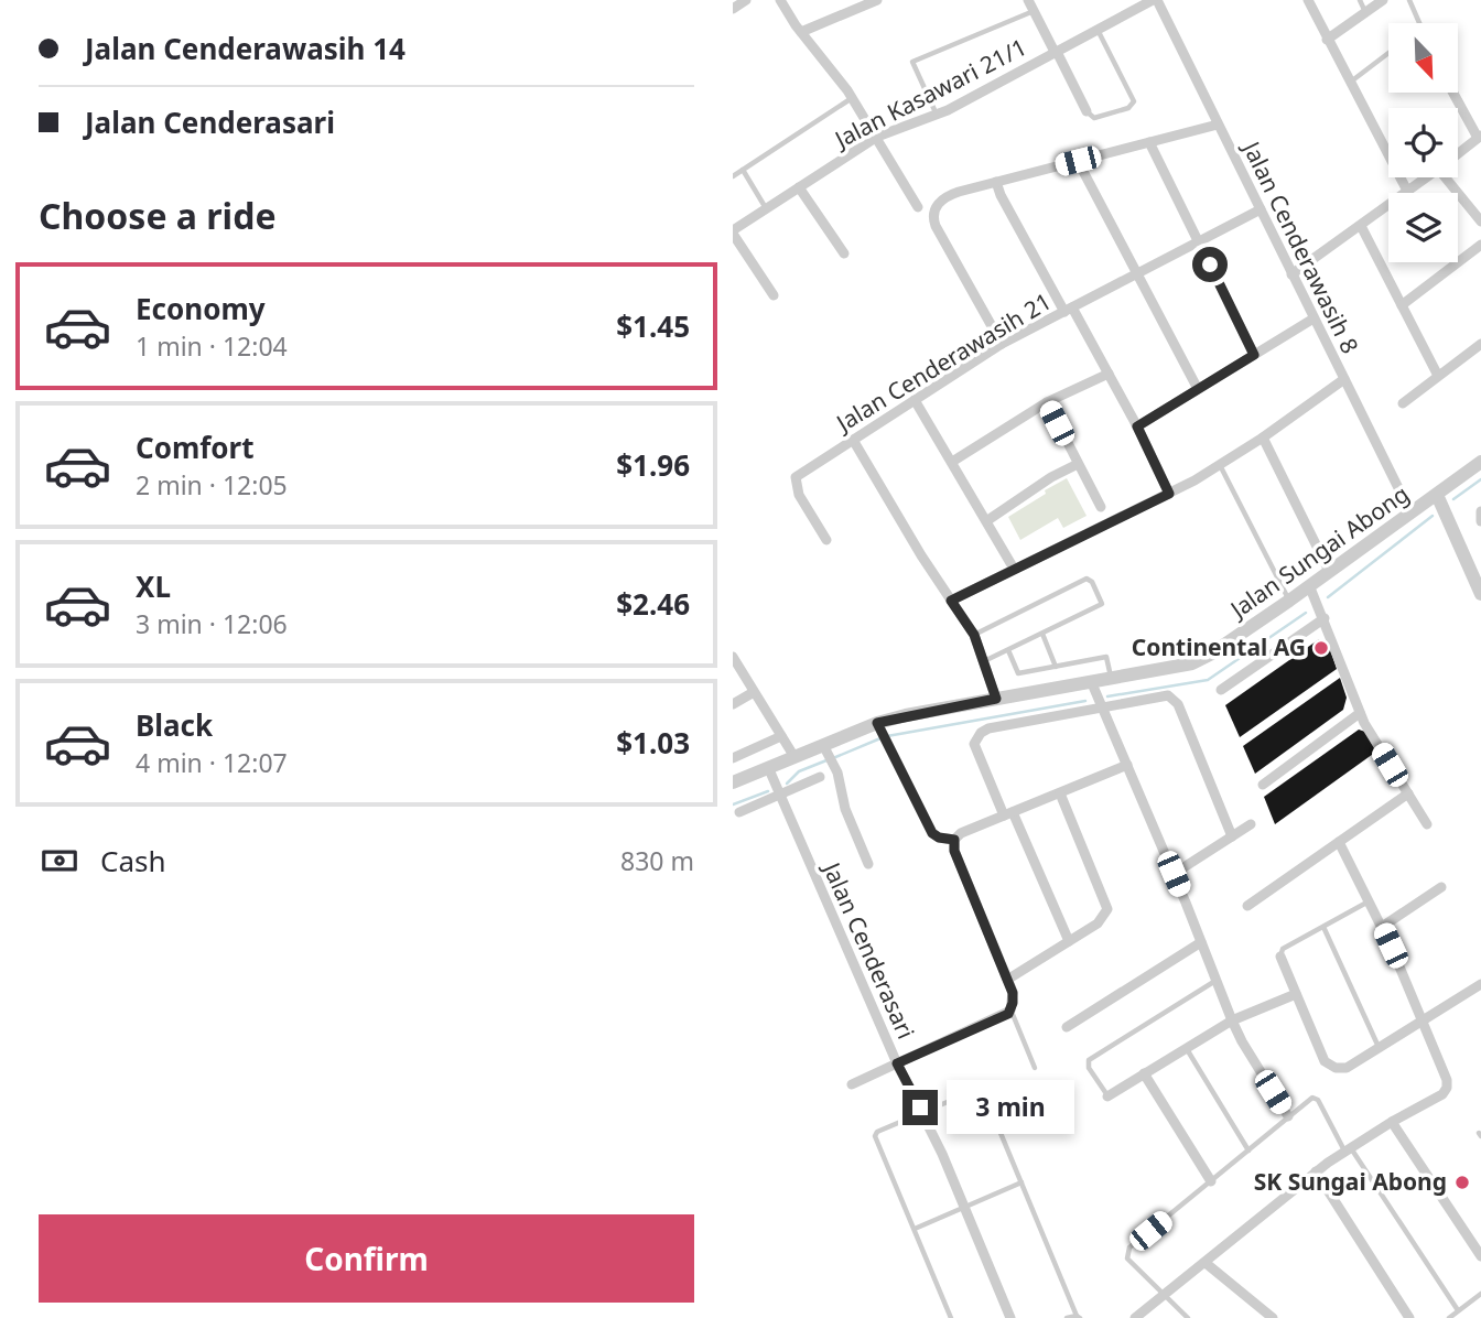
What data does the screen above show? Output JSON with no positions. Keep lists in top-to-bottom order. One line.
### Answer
{"streets":{"street":["Jalan Kasawari 21/1","Jalan Cenderawasih 8","Jalan Cenderawasih 21","Jalan Sungai Abong","Jalan Cenderasari"]},"crossings":[["Jalan Kasawari 21/1","Jalan Cenderawasih 8"],["Jalan Cenderawasih 8","Jalan Cenderawasih 21"],["Jalan Cenderawasih 8","Jalan Sungai Abong"],["Jalan Sungai Abong","Jalan Cenderasari"]],"places":["Continental AG","SK Sungai Abong"],"north":"bottom right","page":{"banner":["Jalan Cenderawasih 14","Jalan Cenderasari"],"heading":"Choose a ride","list":[{"name":"Economy","note":"1 min · 12:04","value":"$1.45"},{"name":"Comfort","note":"2 min · 12:05","value":"$1.96"},{"name":"XL","note":"3 min · 12:06","value":"$2.46"},{"name":"Black","note":"4 min · 12:07","value":"$1.03"}],"pay":["Cash","830 m"],"bubble":"3 min","buttons":"Confirm"}}
